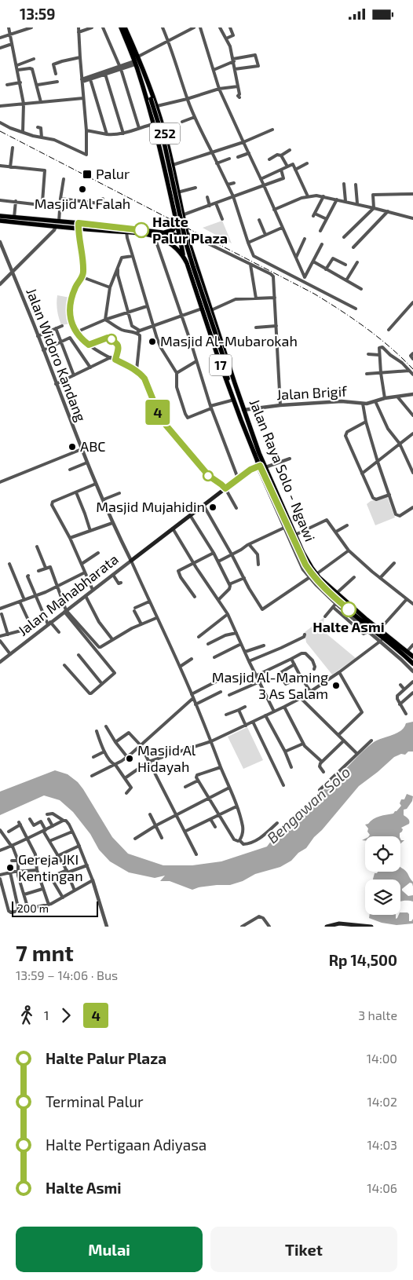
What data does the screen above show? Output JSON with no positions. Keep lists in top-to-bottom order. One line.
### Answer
{"streets":{"main road":["252","17","Jalan Raya Solo - Ngawi"],"street":["Jalan Widoro Kandang","Jalan Brigif","Jalan Mahabharata"]},"crossings":[["252","17"],["252","Jalan Raya Solo - Ngawi"],["Jalan Widoro Kandang","Jalan Mahabharata"],["17","Jalan Raya Solo - Ngawi"],["Jalan Brigif","Jalan Raya Solo - Ngawi"]],"water":["Bengawan Solo"],"places":{"transit":["Palur"],"other":["Masjid Al Falah","Halte Palur Plaza","Masjid Al-Mubarokah","ABC","Masjid Mujahidin","Halte Asmi","Masjid Al-Maming 3 As Salam","Masjid Al Hidayah","Gereja JKI Kentingan"]},"lines":["bus line 4"],"scale_bar":"200 m","page":{"status":"13:59","on_map":"4","scale":"200 m","heading":["7 mnt","13:59 – 14:06 · Bus","Rp 14,500"],"legs":["1","4","3 halte"],"list":[{"name":"Halte Palur Plaza","value":"14:00"},{"name":"Terminal Palur","value":"14:02"},{"name":"Halte Pertigaan Adiyasa","value":"14:03"},{"name":"Halte Asmi","value":"14:06"}],"buttons":["Mulai","Tiket"]}}
